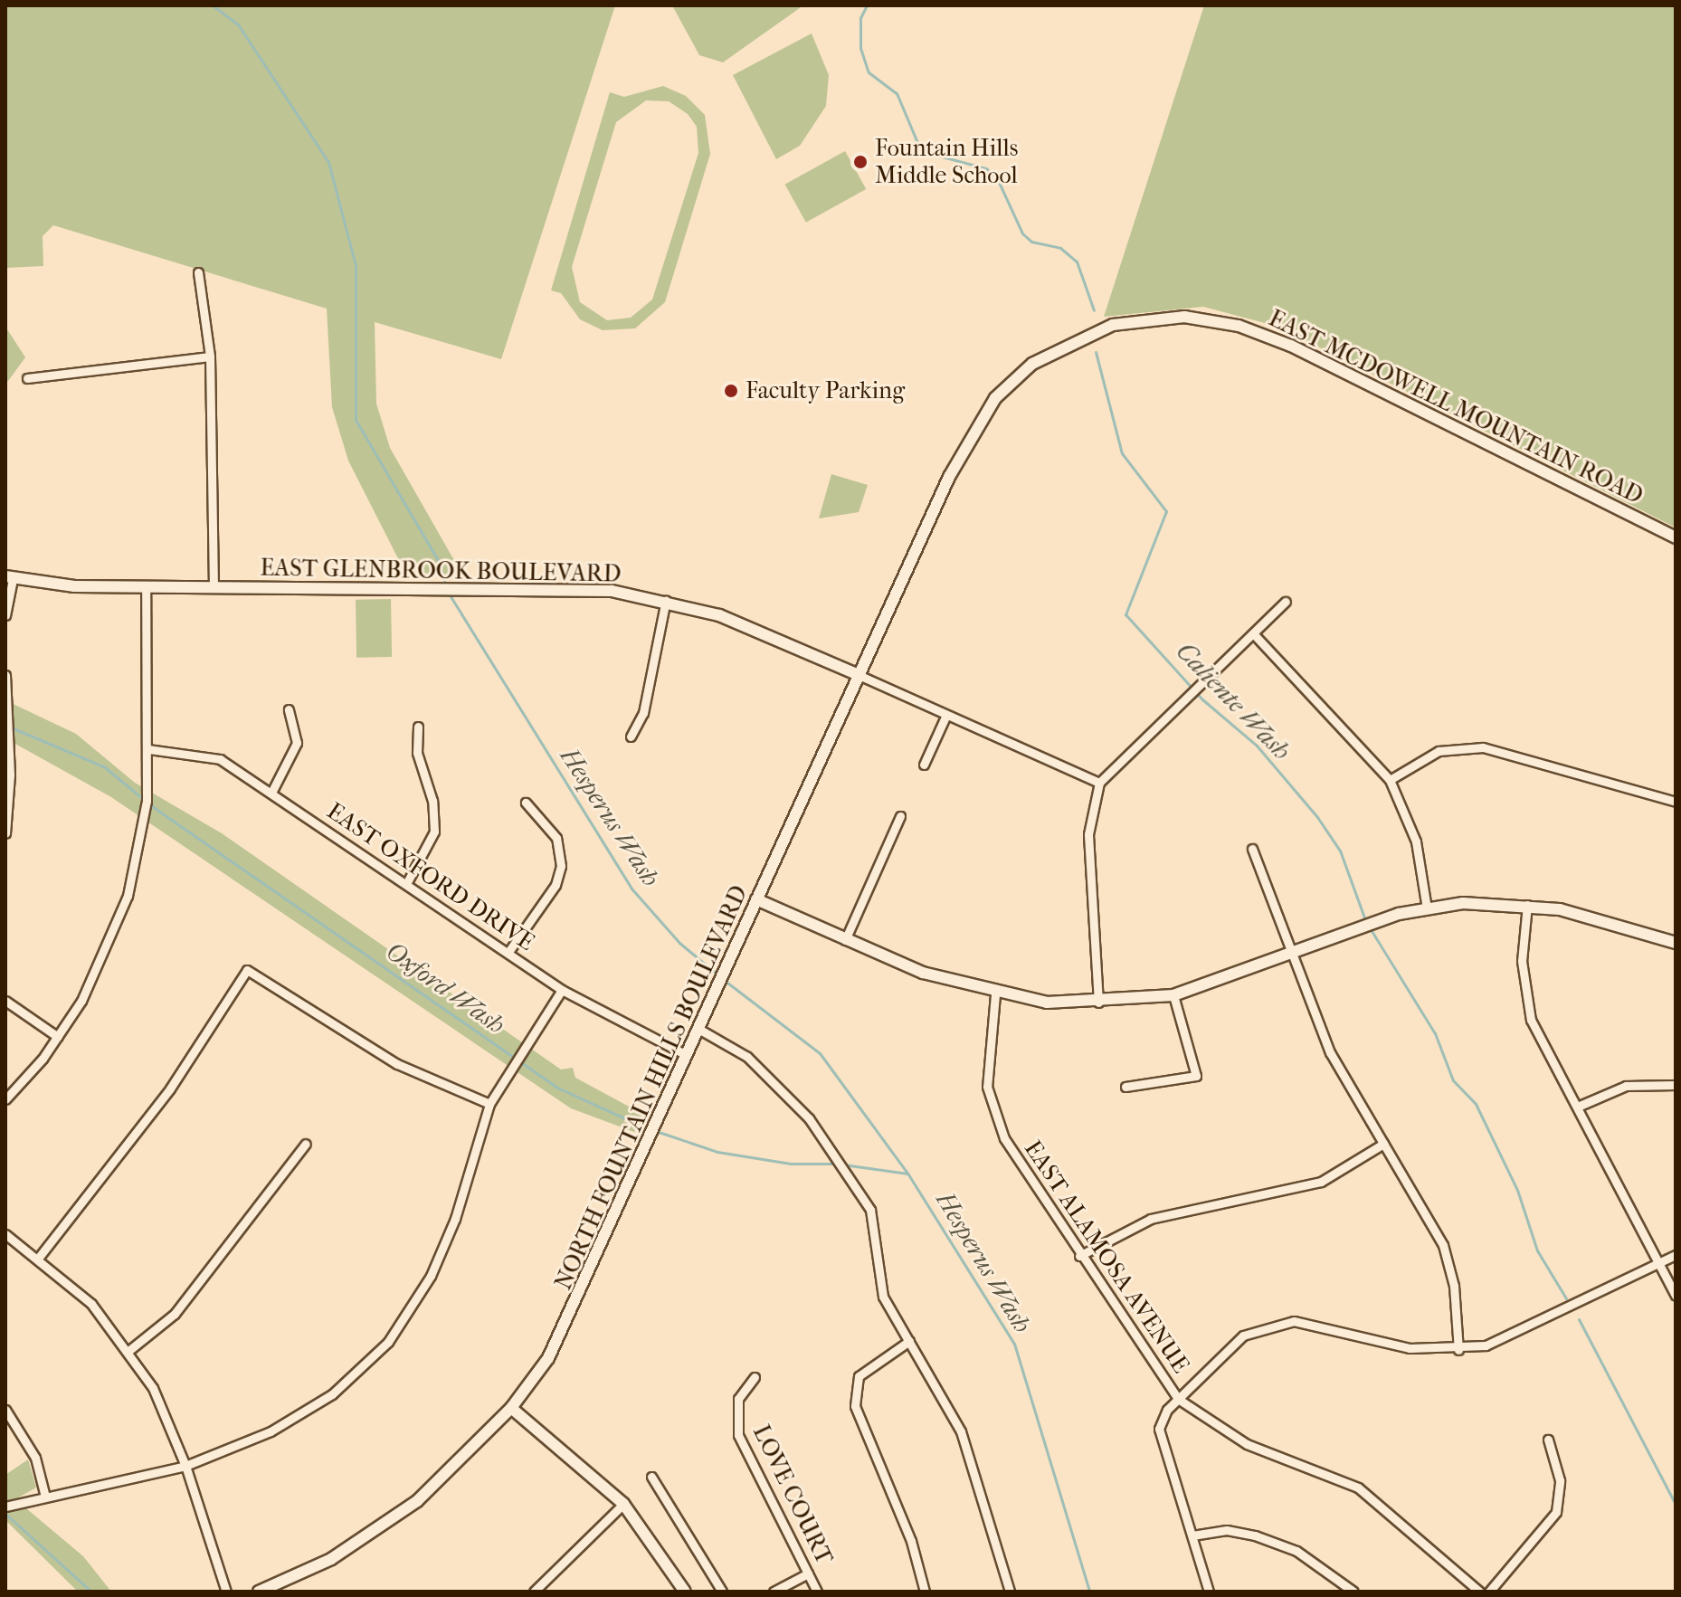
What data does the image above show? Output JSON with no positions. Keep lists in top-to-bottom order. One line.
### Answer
{"streets":{"street":["EAST MCDOWELL MOUNTAIN ROAD","EAST GLENBROOK BOULEVARD","EAST OXFORD DRIVE","NORTH FOUNTAIN HILLS BOULEVARD","EAST ALAMOSA AVENUE","LOVE COURT"]},"crossings":[["EAST MCDOWELL MOUNTAIN ROAD","NORTH FOUNTAIN HILLS BOULEVARD"],["EAST GLENBROOK BOULEVARD","NORTH FOUNTAIN HILLS BOULEVARD"],["EAST OXFORD DRIVE","NORTH FOUNTAIN HILLS BOULEVARD"]],"water":["Caliente Wash","Hesperus Wash","Oxford Wash"],"places":["Fountain Hills Middle School","Faculty Parking"]}
